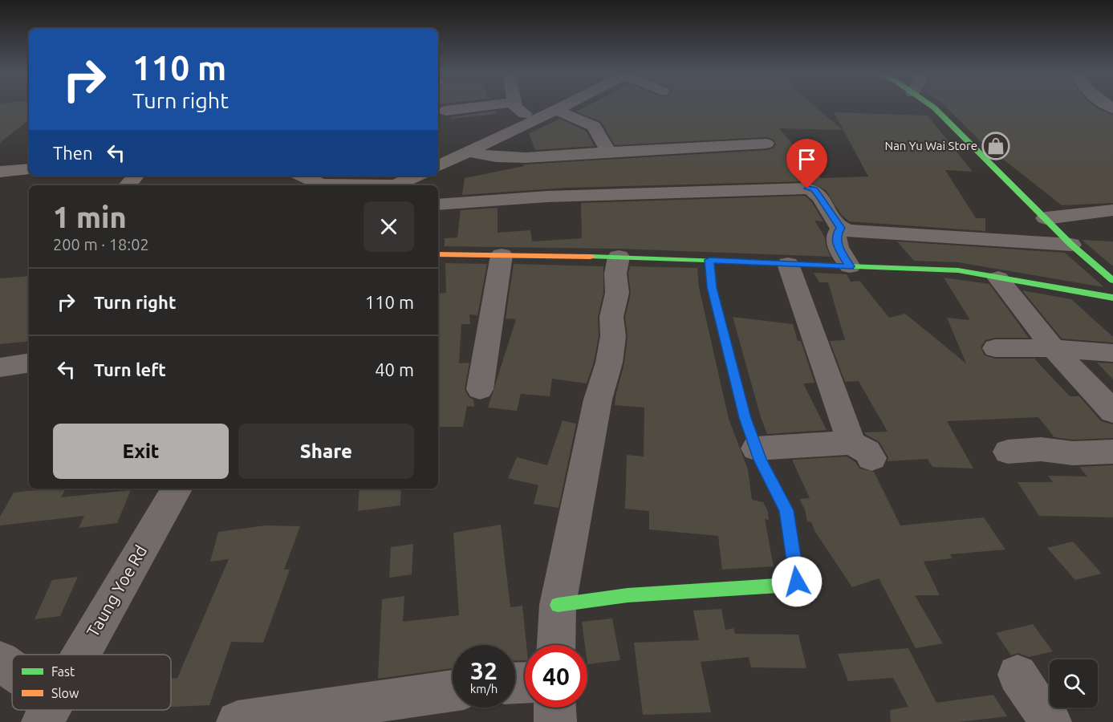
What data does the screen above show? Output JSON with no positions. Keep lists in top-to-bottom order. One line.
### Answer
{"streets":{"street":["Taung Yoe Rd"]},"places":{"shop":["Nan Yu Wai Store"]},"legend":["Fast","Slow"],"page":{"turn":["110 m","Turn right"],"then":"Then","heading":["1 min","200 m · 18:02"],"list":[{"name":"Turn right","value":"110 m"},{"name":"Turn left","value":"40 m"}],"buttons":["Exit","Share"],"speed":"32 km/h","limit":"40"}}
